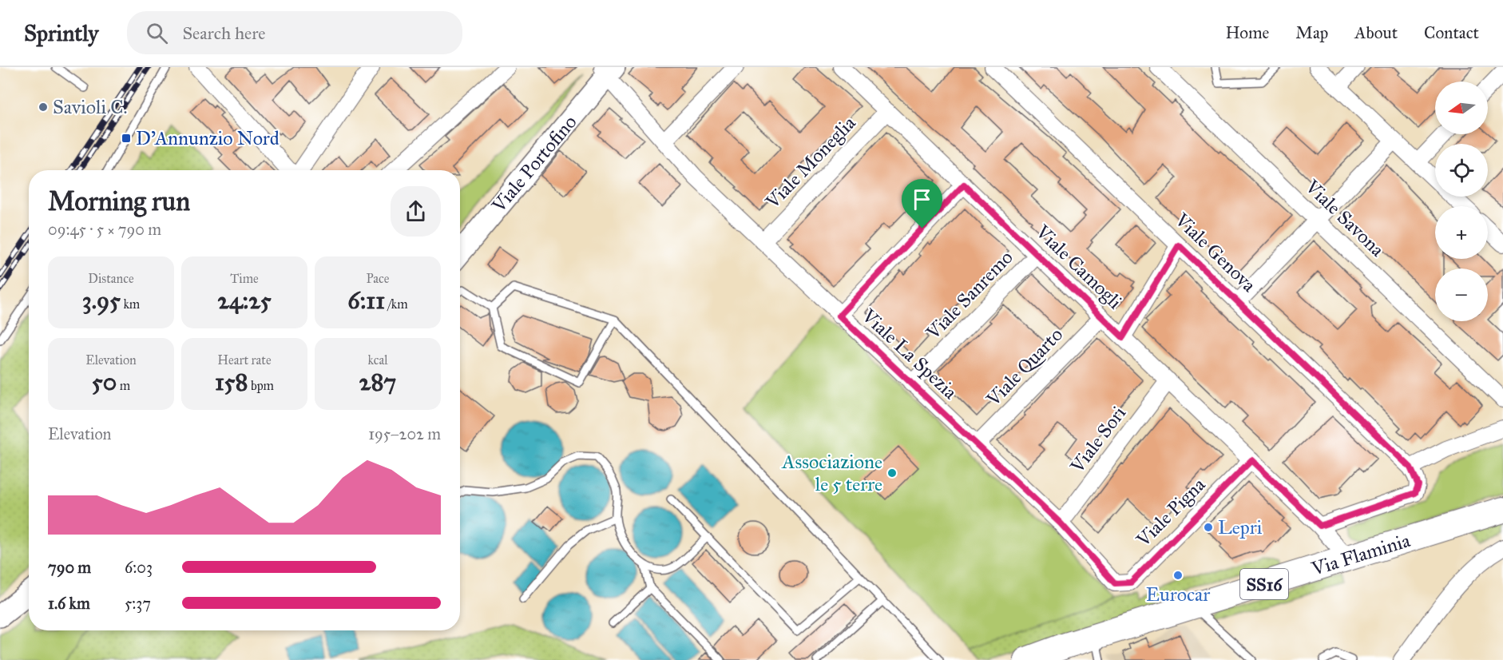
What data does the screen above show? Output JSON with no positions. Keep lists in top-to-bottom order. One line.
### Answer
{"streets":{"main road":["Via Flaminia","SS16"],"street":["Viale Moneglia","Viale Portofino","Viale Savona","Viale Genova","Viale Camogli","Viale Sanremo","Viale La Spezia","Viale Quarto","Viale Sori","Viale Pigna"]},"crossings":[["Viale Moneglia","Viale Camogli"],["Viale Moneglia","Viale La Spezia"],["Viale Portofino","Viale La Spezia"],["Viale Camogli","Viale Sanremo"],["Viale Camogli","Viale Quarto"],["Viale Camogli","Viale Sori"],["Viale Camogli","Viale Pigna"],["Viale Camogli","Via Flaminia"],["Viale Sanremo","Viale La Spezia"],["Viale La Spezia","Viale Quarto"],["Viale La Spezia","Viale Sori"],["Viale La Spezia","Viale Pigna"]],"places":{"other":["Savioli C.","Associazione le 5 terre","Lepri","Eurocar"],"transit":["D'Annunzio Nord"]},"north":"left","page":{"header":"Sprintly","search":"Search here","nav":["Home","Map","About","Contact"],"map_buttons":["+","−"],"heading":["Morning run","09:45 · 5 × 790 m"],"stats":[["Distance","3.95 km"],["Time","24:25"],["Pace","6:11 /km"],["Elevation","50 m"],["Heart rate","158 bpm"],["kcal","287"]],"chart":["Elevation","195–202 m"],"list":[{"name":"790 m","note":"6:03"},{"name":"1.6 km","note":"5:37"}]}}
